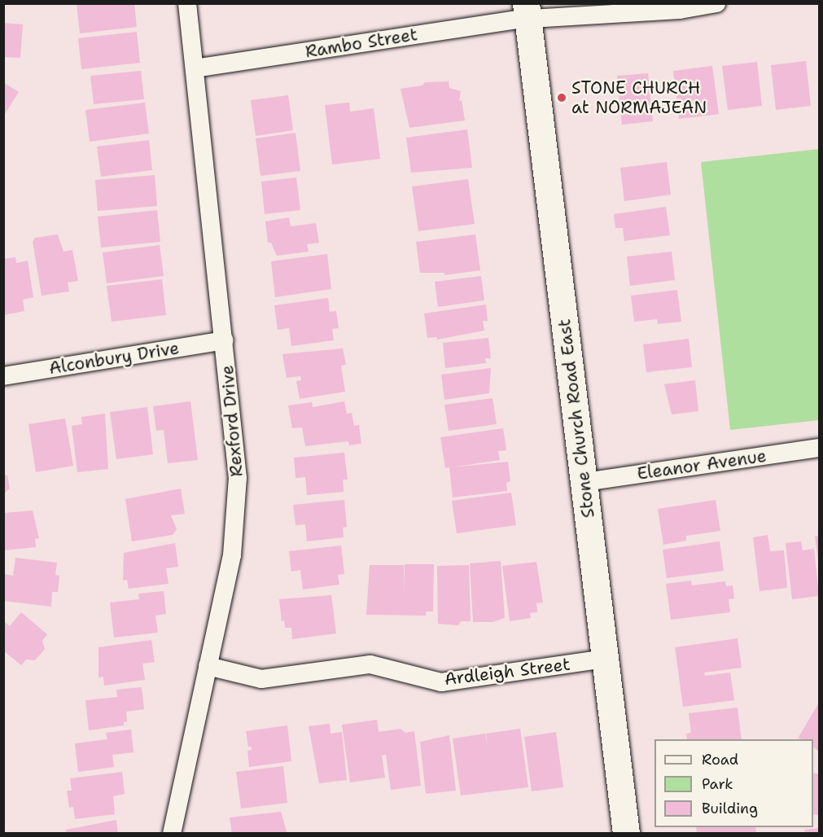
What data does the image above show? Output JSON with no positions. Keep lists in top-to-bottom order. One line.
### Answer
{"streets":{"main road":["Stone Church Road East"],"street":["Rambo Street","Alconbury Drive","Rexford Drive","Eleanor Avenue","Ardleigh Street"]},"crossings":[["Rambo Street","Stone Church Road East"],["Rambo Street","Rexford Drive"],["Alconbury Drive","Rexford Drive"],["Stone Church Road East","Eleanor Avenue"],["Stone Church Road East","Ardleigh Street"],["Rexford Drive","Ardleigh Street"]],"places":["STONE CHURCH at NORMAJEAN"],"legend":["Road","Park","Building"]}
